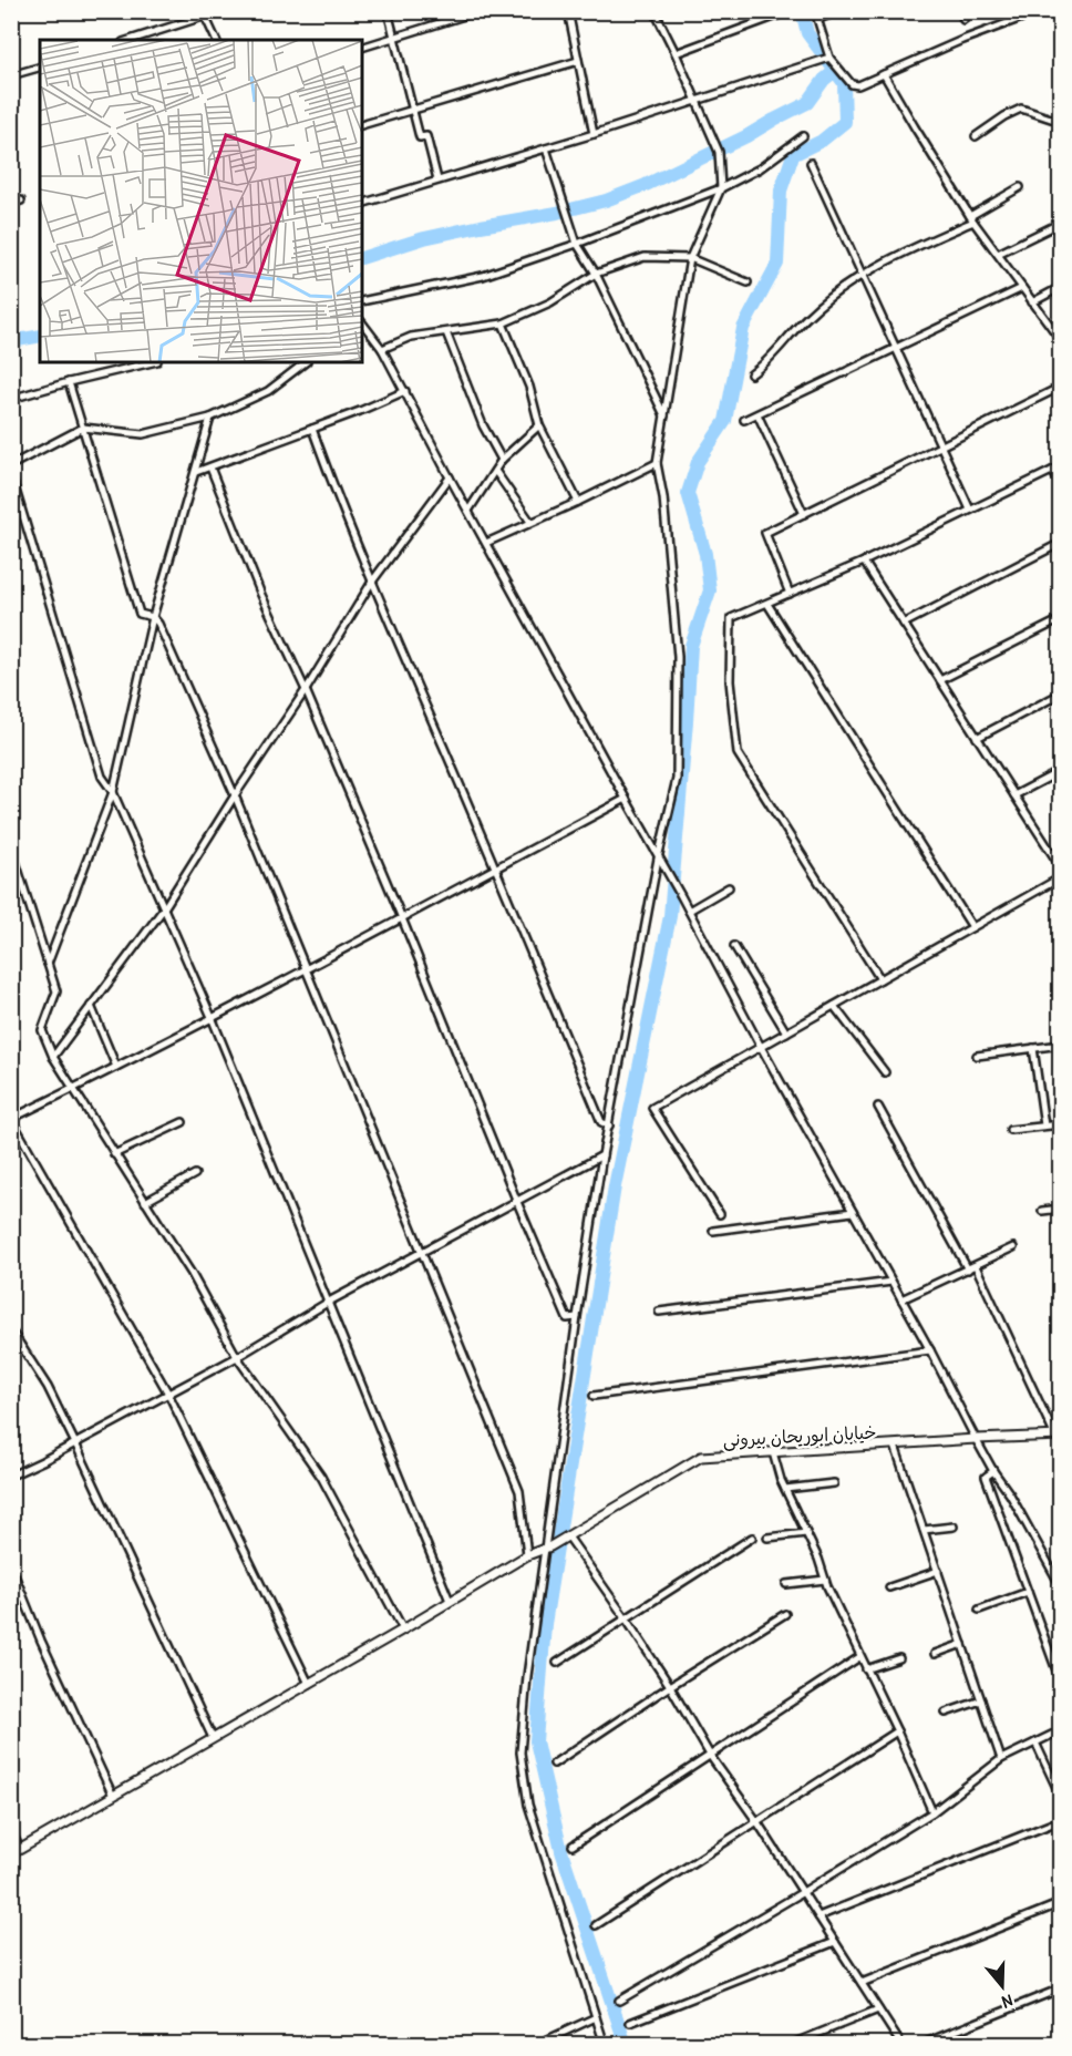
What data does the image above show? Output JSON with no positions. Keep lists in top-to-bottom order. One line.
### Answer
{"streets":{"street":["خیابان ابوریحان بیرونی"]},"north":"bottom"}
